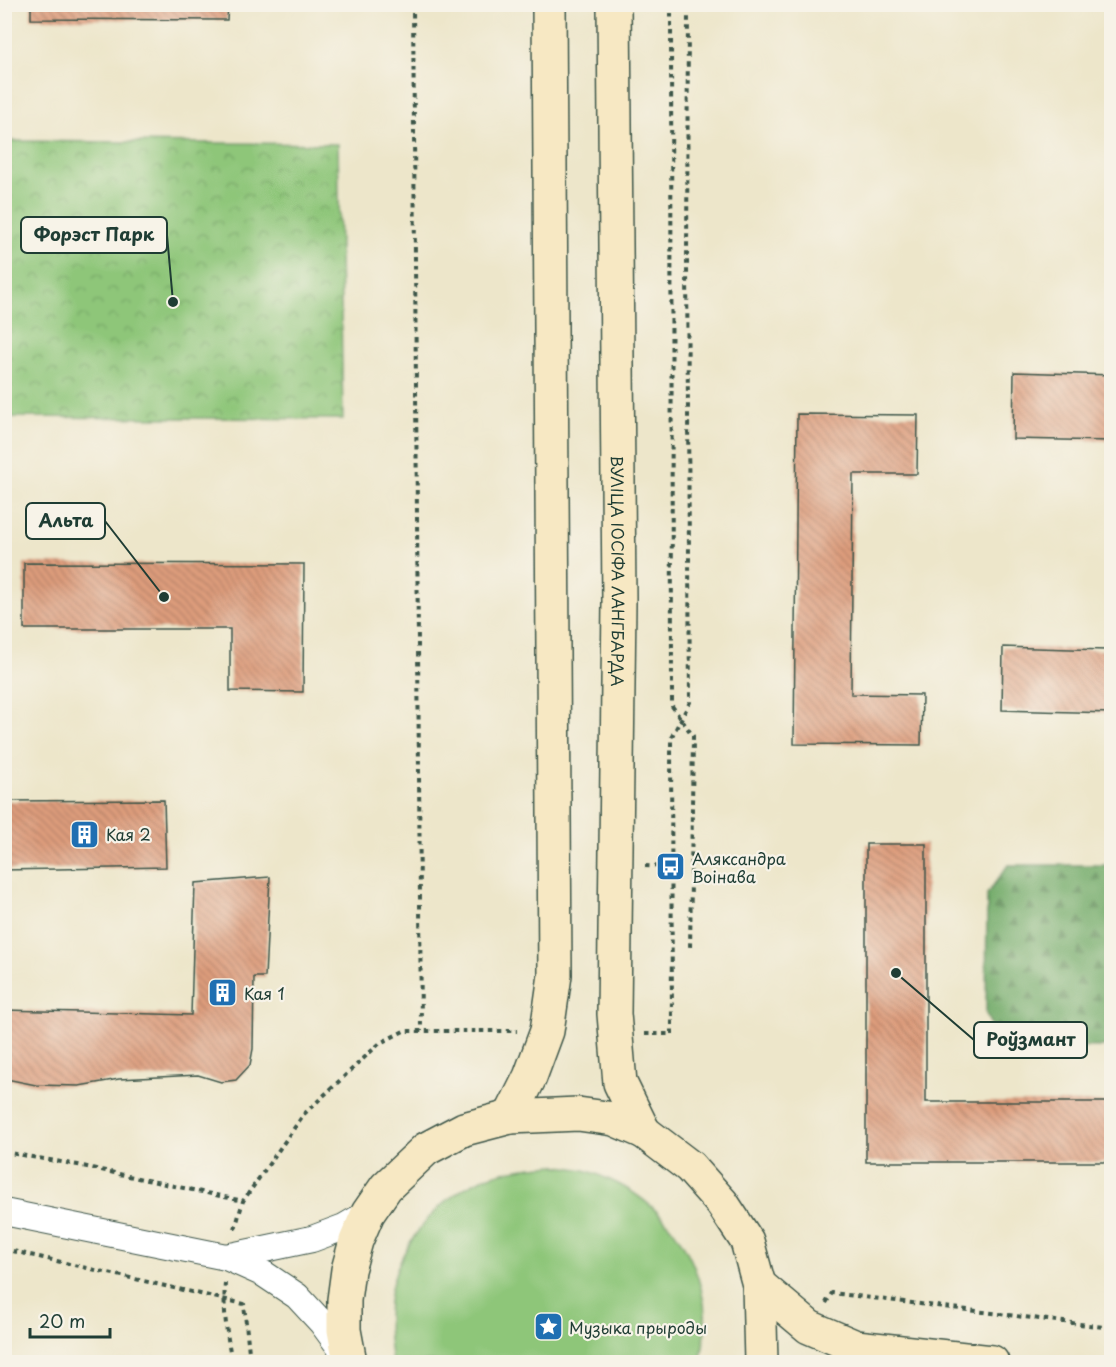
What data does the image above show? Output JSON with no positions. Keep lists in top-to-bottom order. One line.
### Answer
{"streets":{"main road":["ВУЛІЦА ІОСІФА ЛАНГБАРДА"]},"places":{"other":["Форэст Парк","Альта","Роўзмант"],"building":["Кая 2","Кая 1"],"bus stop":["Аляксандра Воінава"],"place":["Музыка прыроды"]},"scale_bar":"20 m"}
